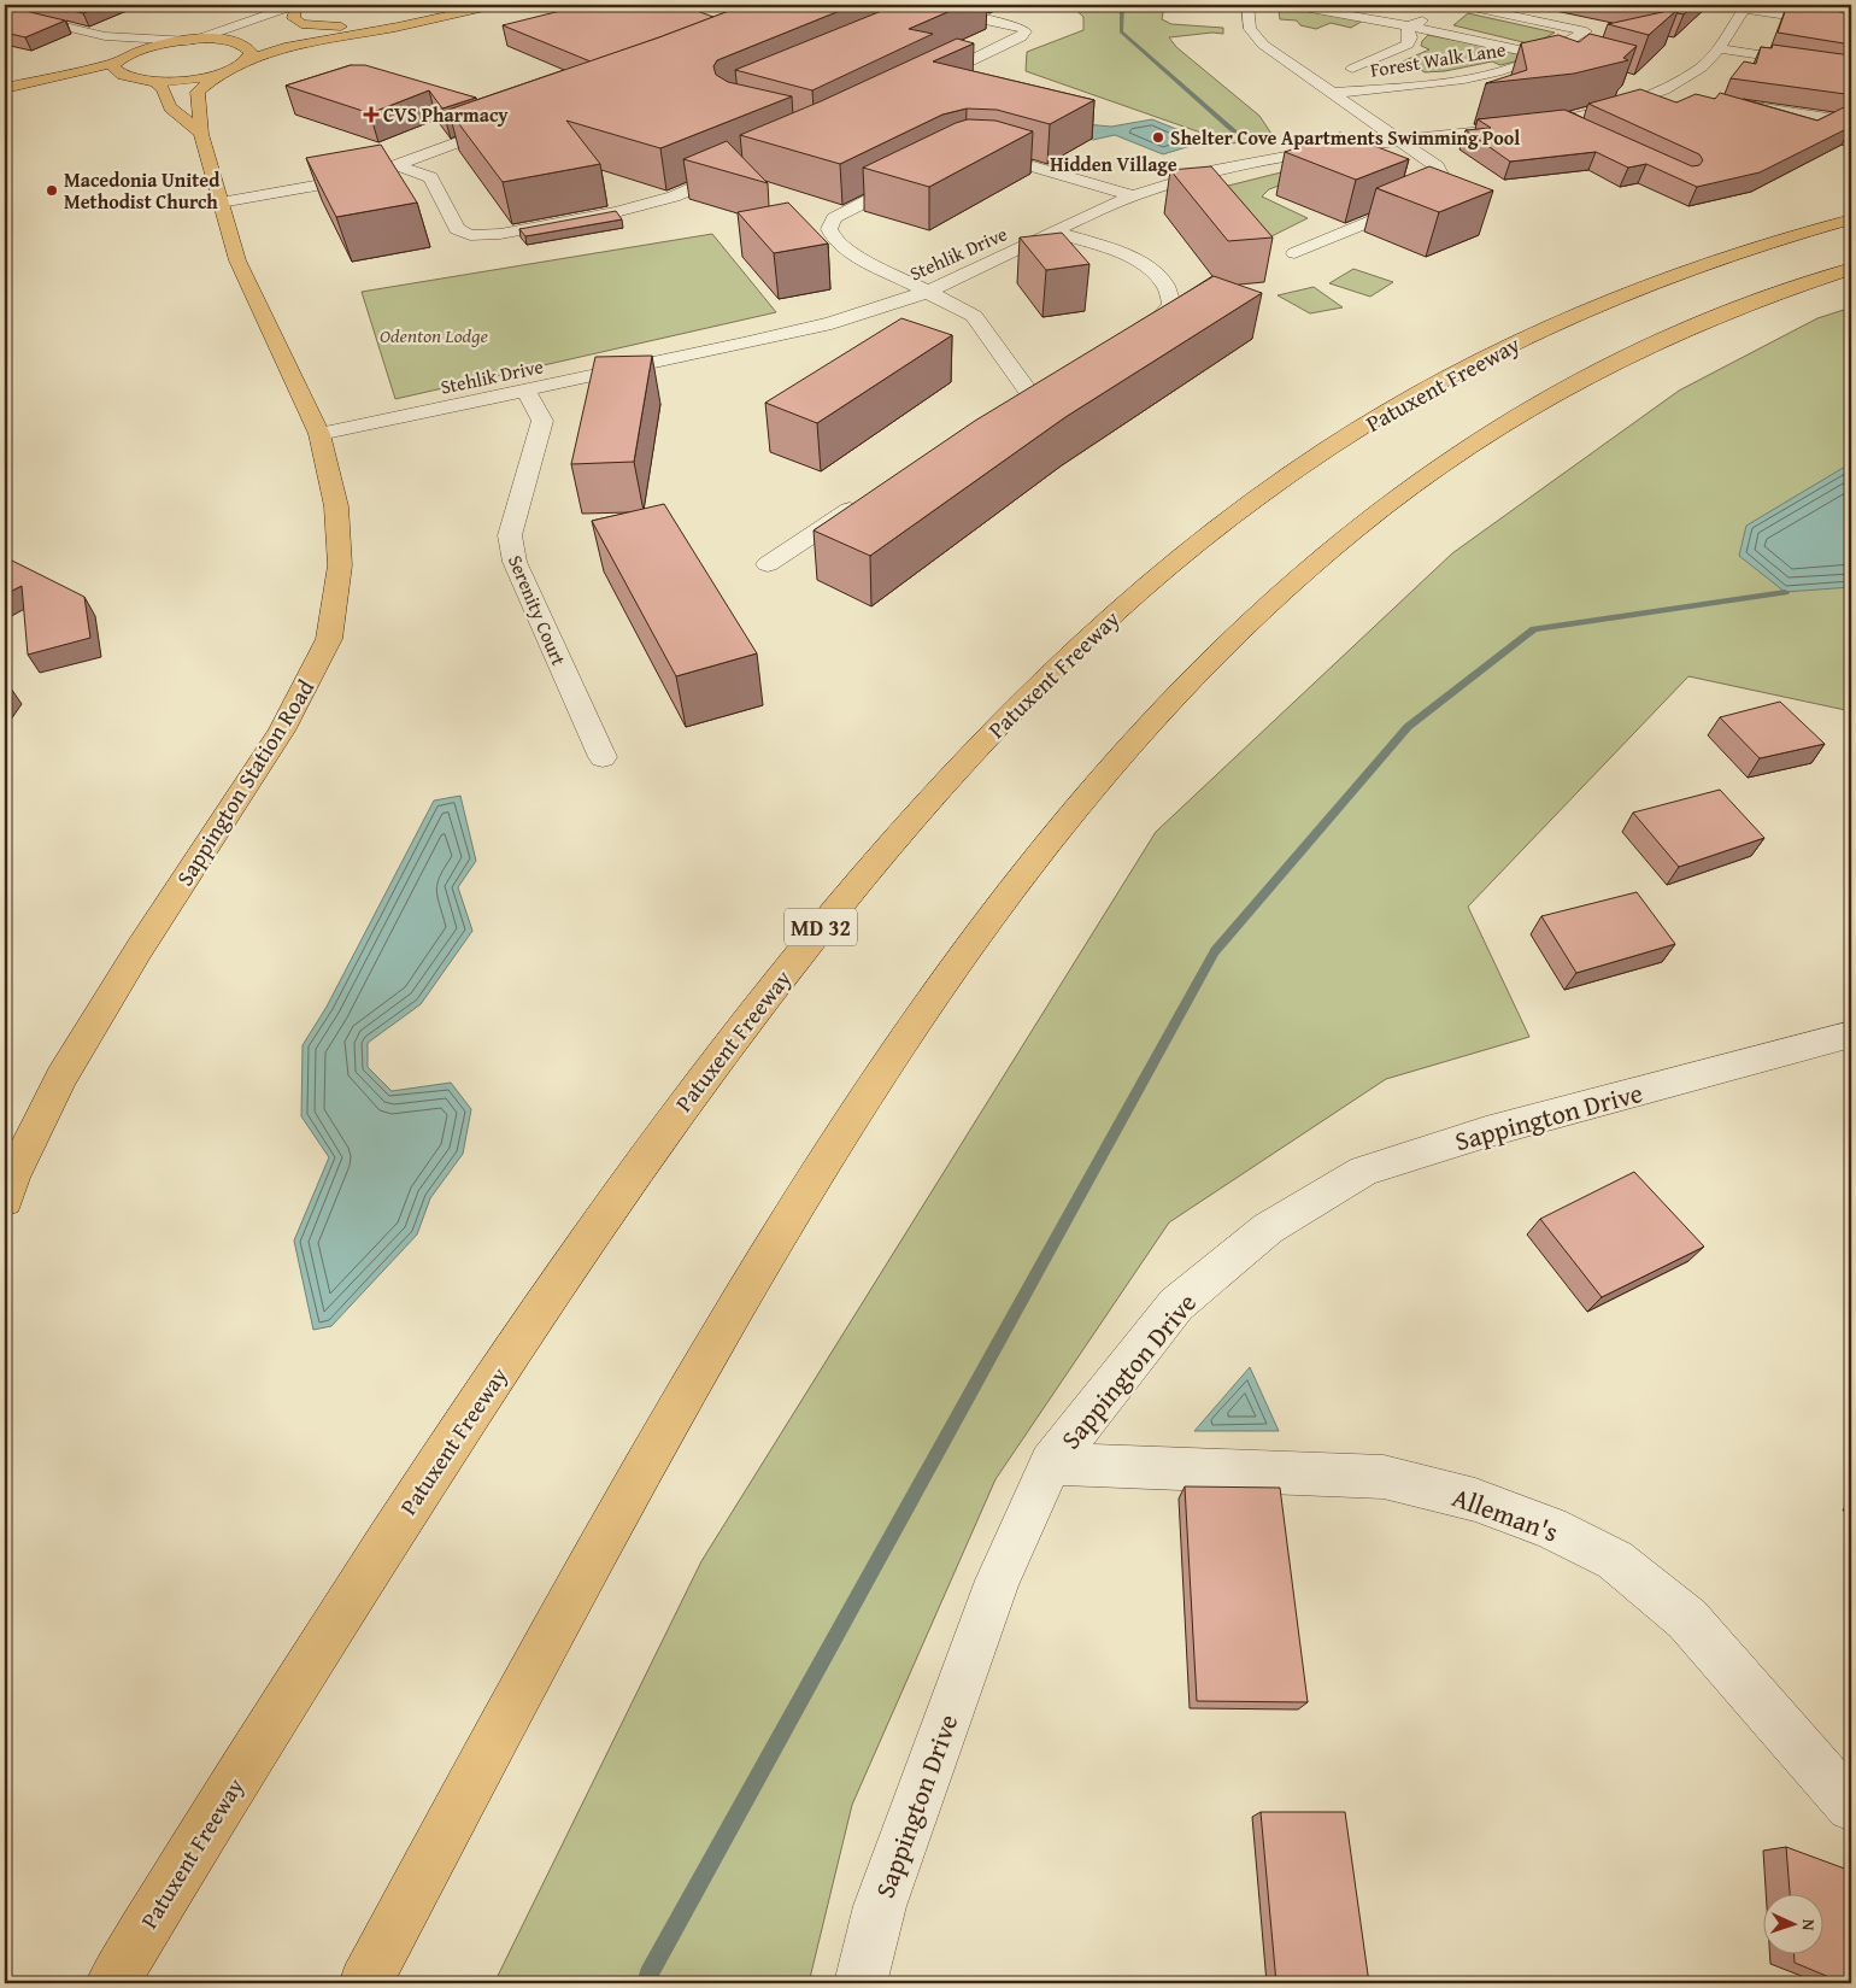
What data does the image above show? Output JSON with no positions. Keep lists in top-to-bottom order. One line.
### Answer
{"streets":{"main road":["Patuxent Freeway","Sappington Station Road","MD 32"],"street":["Forest Walk Lane","Stehlik Drive","Serenity Court","Sappington Drive","Alleman's"]},"crossings":[["Stehlik Drive","Serenity Court"],["Stehlik Drive","Sappington Station Road"],["Sappington Drive","Alleman's"]],"districts":["Hidden Village"],"parks":["Odenton Lodge"],"places":{"health":["CVS Pharmacy"],"other":["Shelter Cove Apartments Swimming Pool","Macedonia United Methodist Church"]},"north":"right"}
